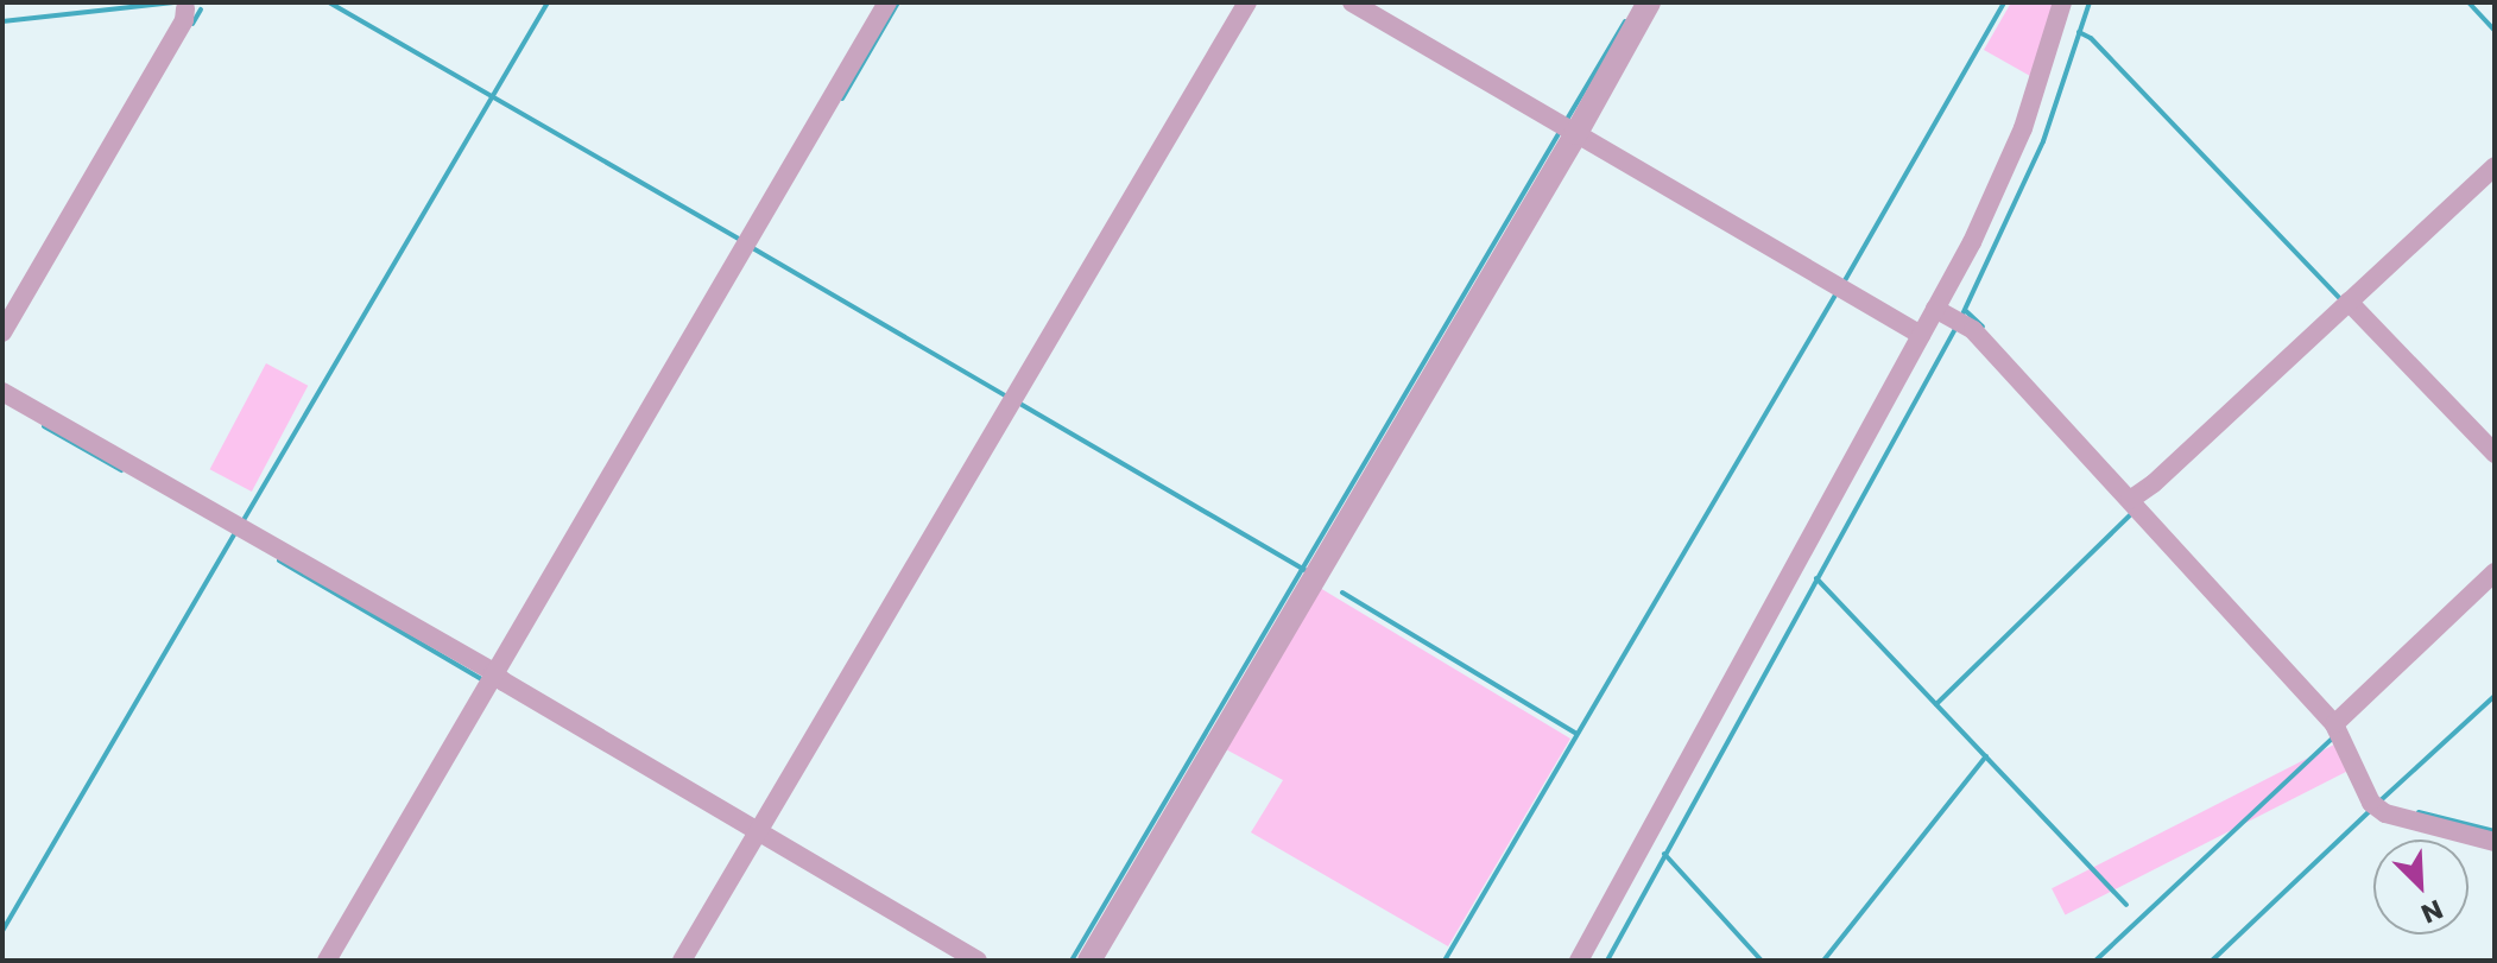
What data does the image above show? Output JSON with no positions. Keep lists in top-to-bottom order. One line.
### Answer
{"north":"bottom right"}
